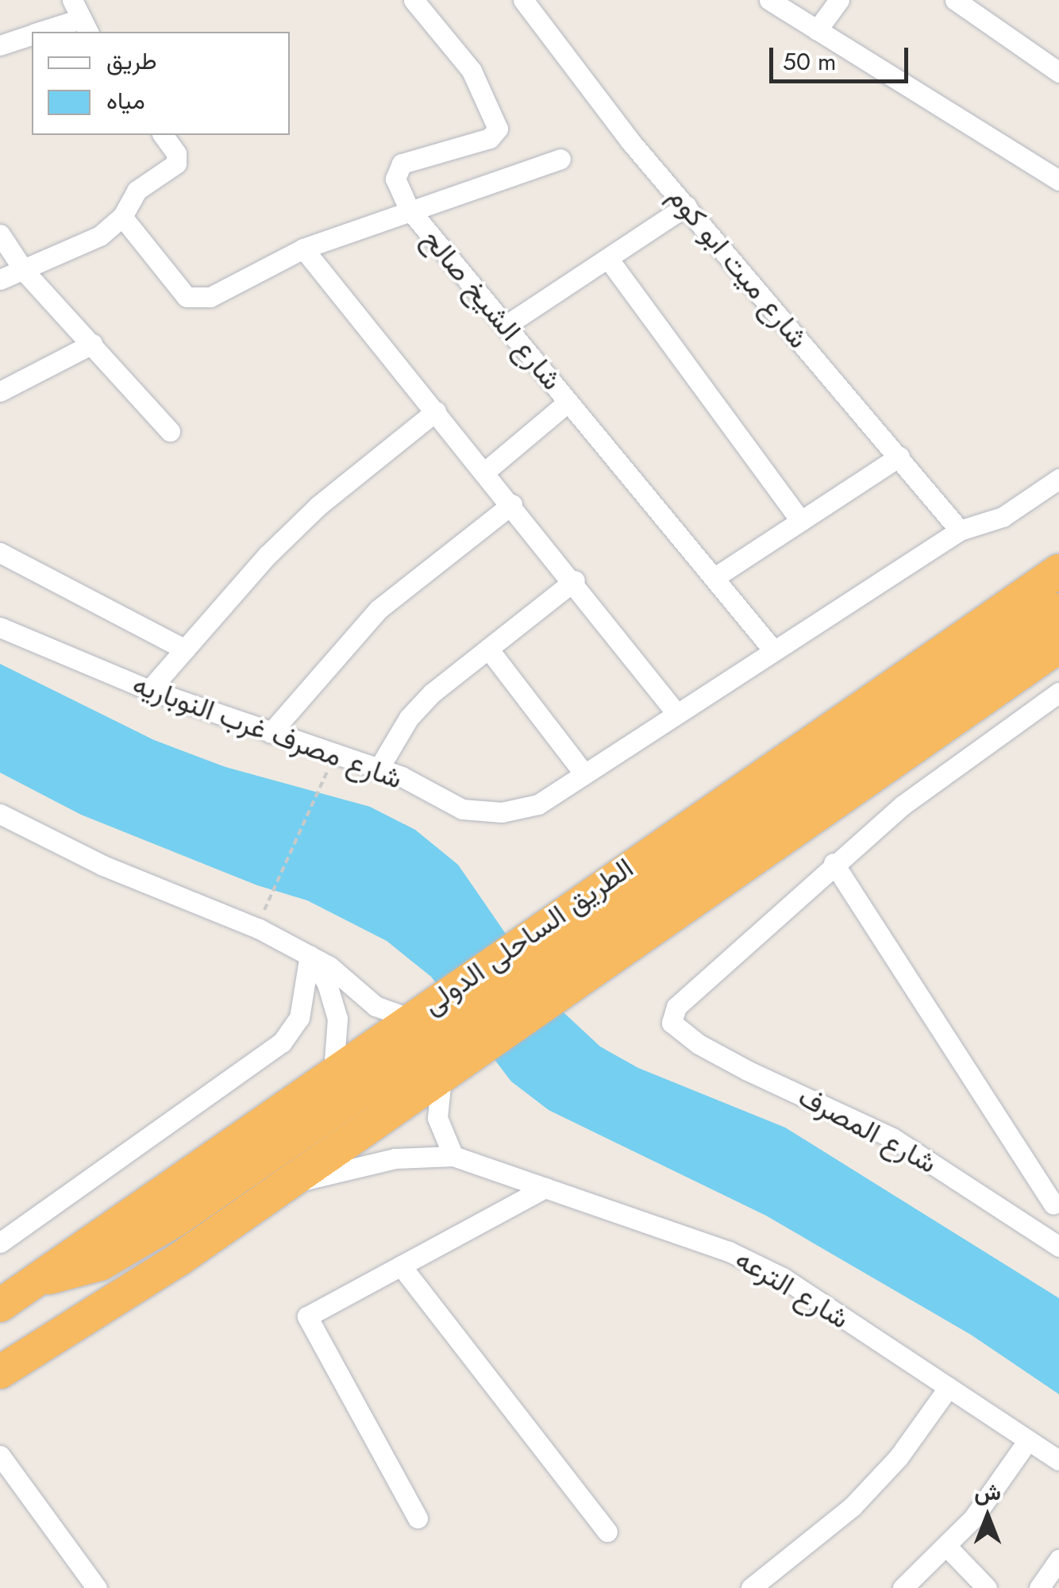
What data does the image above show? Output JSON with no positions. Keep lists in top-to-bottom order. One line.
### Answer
{"streets":{"highway":["الطريق الساحلى الدولى"],"street":["شارع ميت ابو كوم","شارع الشيخ صالح","شارع مصرف غرب النوباريه","شارع المصرف","شارع الترعه"]},"legend":["طريق","مياه"],"scale_bar":"50 m","north":"top"}
